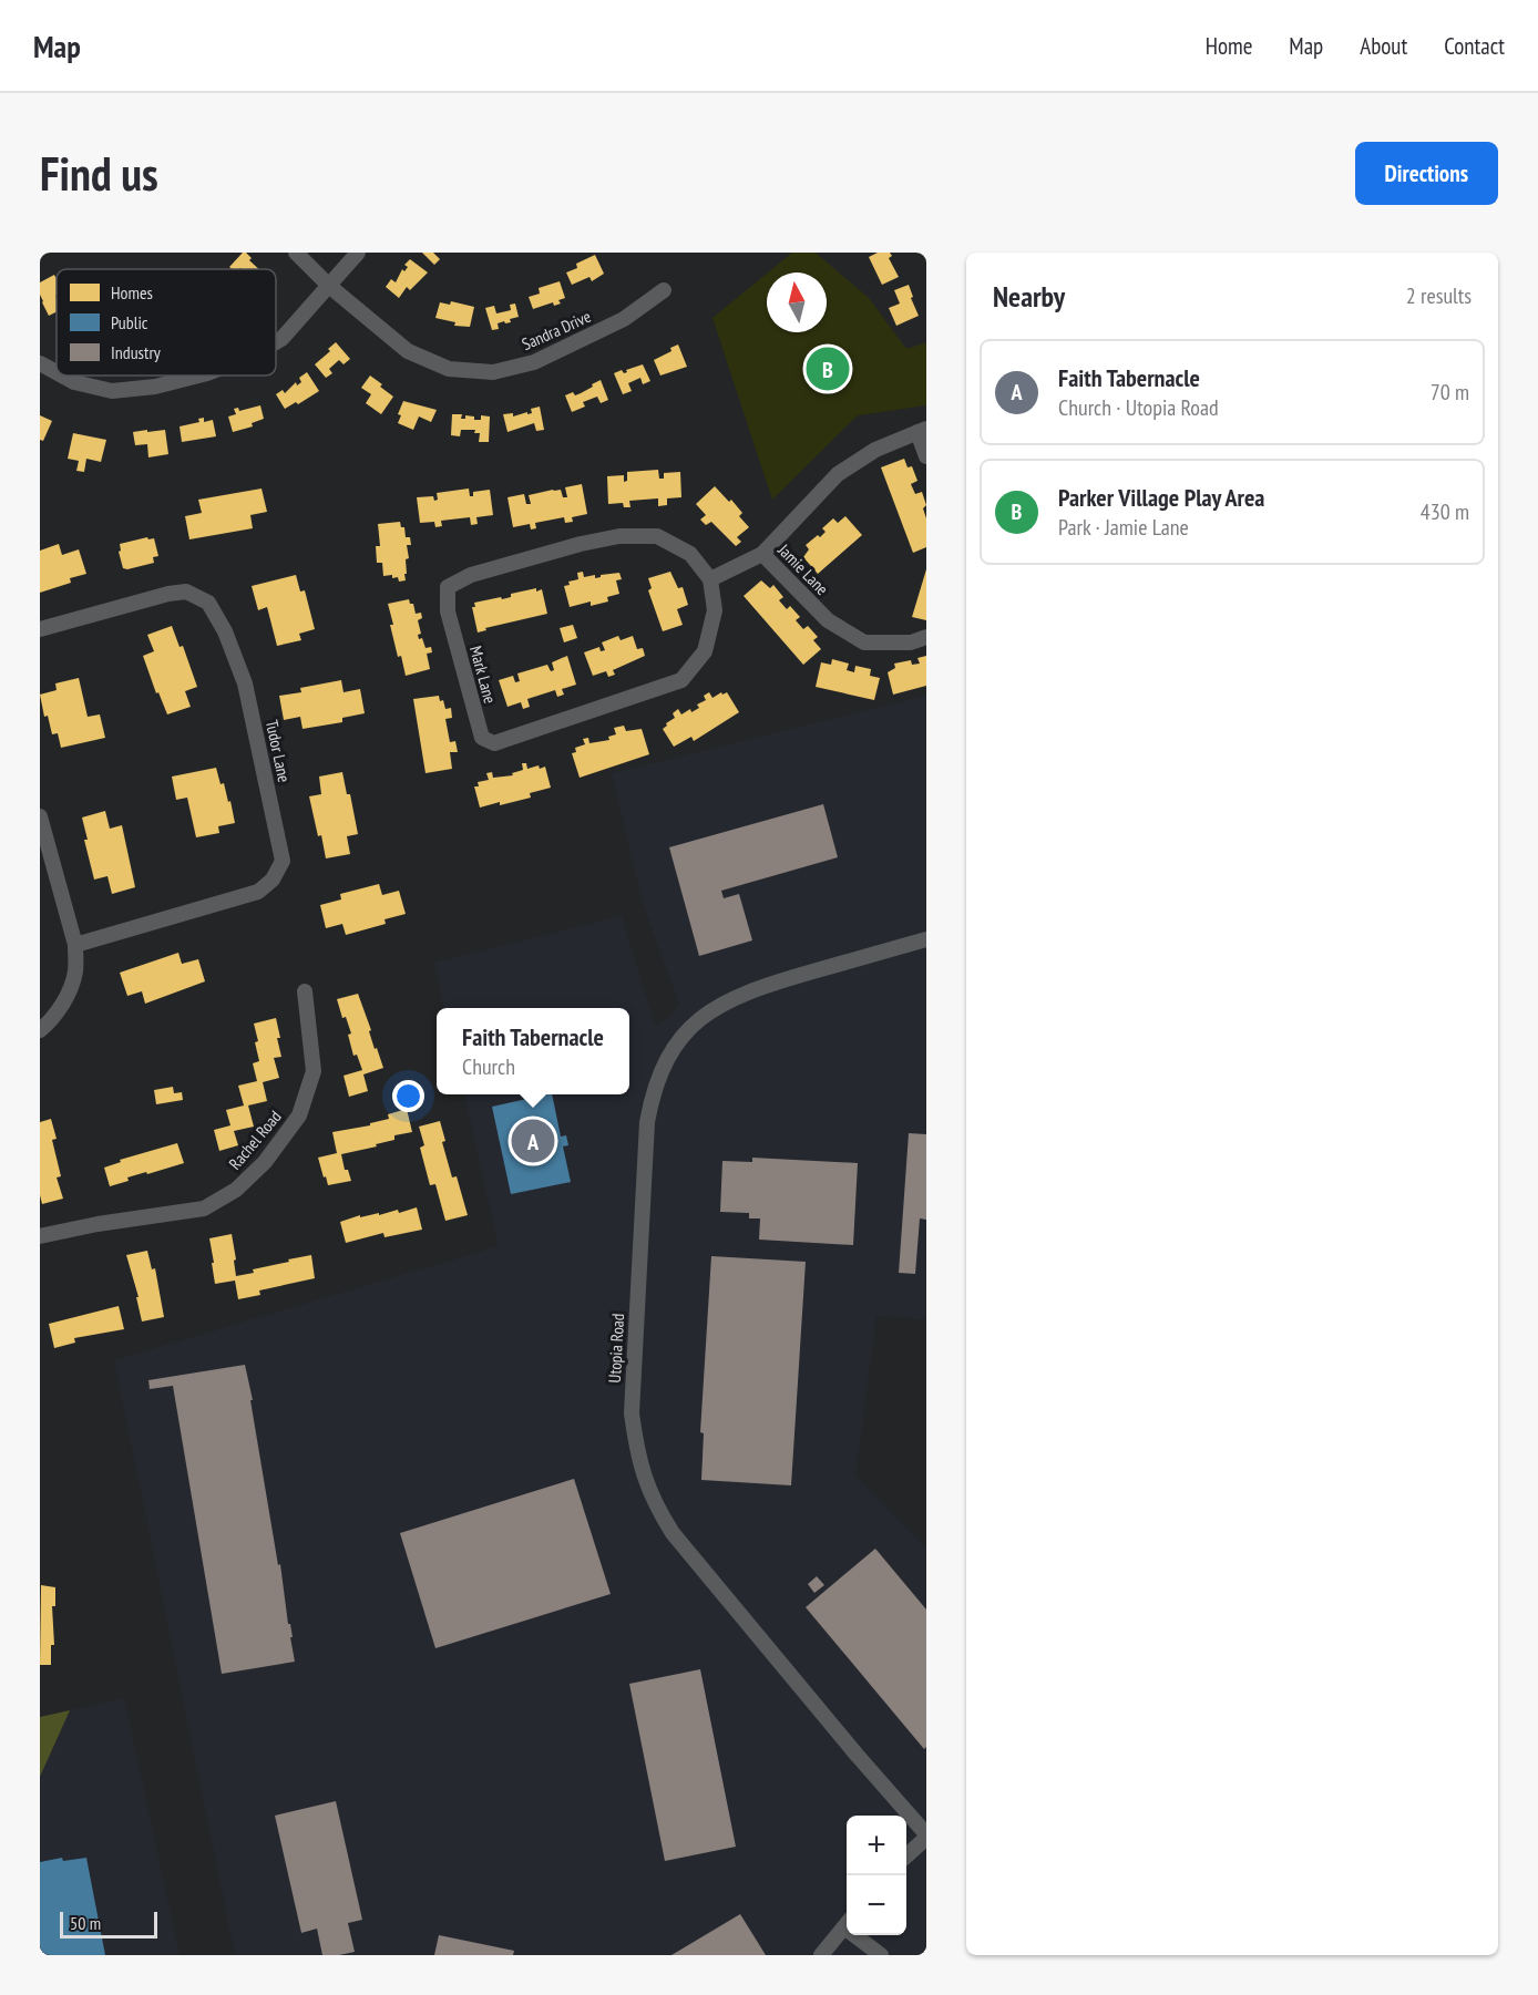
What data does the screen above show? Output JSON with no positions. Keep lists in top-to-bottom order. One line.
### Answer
{"streets":{"street":["Sandra Drive","Jamie Lane","Mark Lane","Tudor Lane","Rachel Road","Utopia Road"]},"legend":["Homes","Public","Industry"],"scale_bar":"50 m","north":"top","page":{"header":"Map","nav":["Home","Map","About","Contact"],"buttons":"Directions","title":"Find us","heading":["Nearby","2 results"],"list":[{"mark":"A","name":"Faith Tabernacle","note":"Church · Utopia Road","value":"70 m"},{"mark":"B","name":"Parker Village Play Area","note":"Park · Jamie Lane","value":"430 m"}],"pins":["B","A"],"popup":["Faith Tabernacle","Church"],"map_buttons":["+","−"],"scale":"50 m"}}
